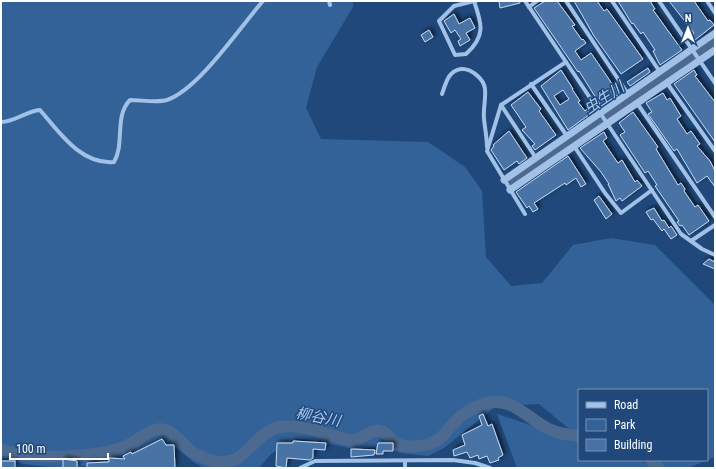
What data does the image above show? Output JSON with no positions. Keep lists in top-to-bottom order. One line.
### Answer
{"water":["虫生川","柳谷川"],"legend":["Road","Park","Building"],"scale_bar":"100 m","north":"top"}
